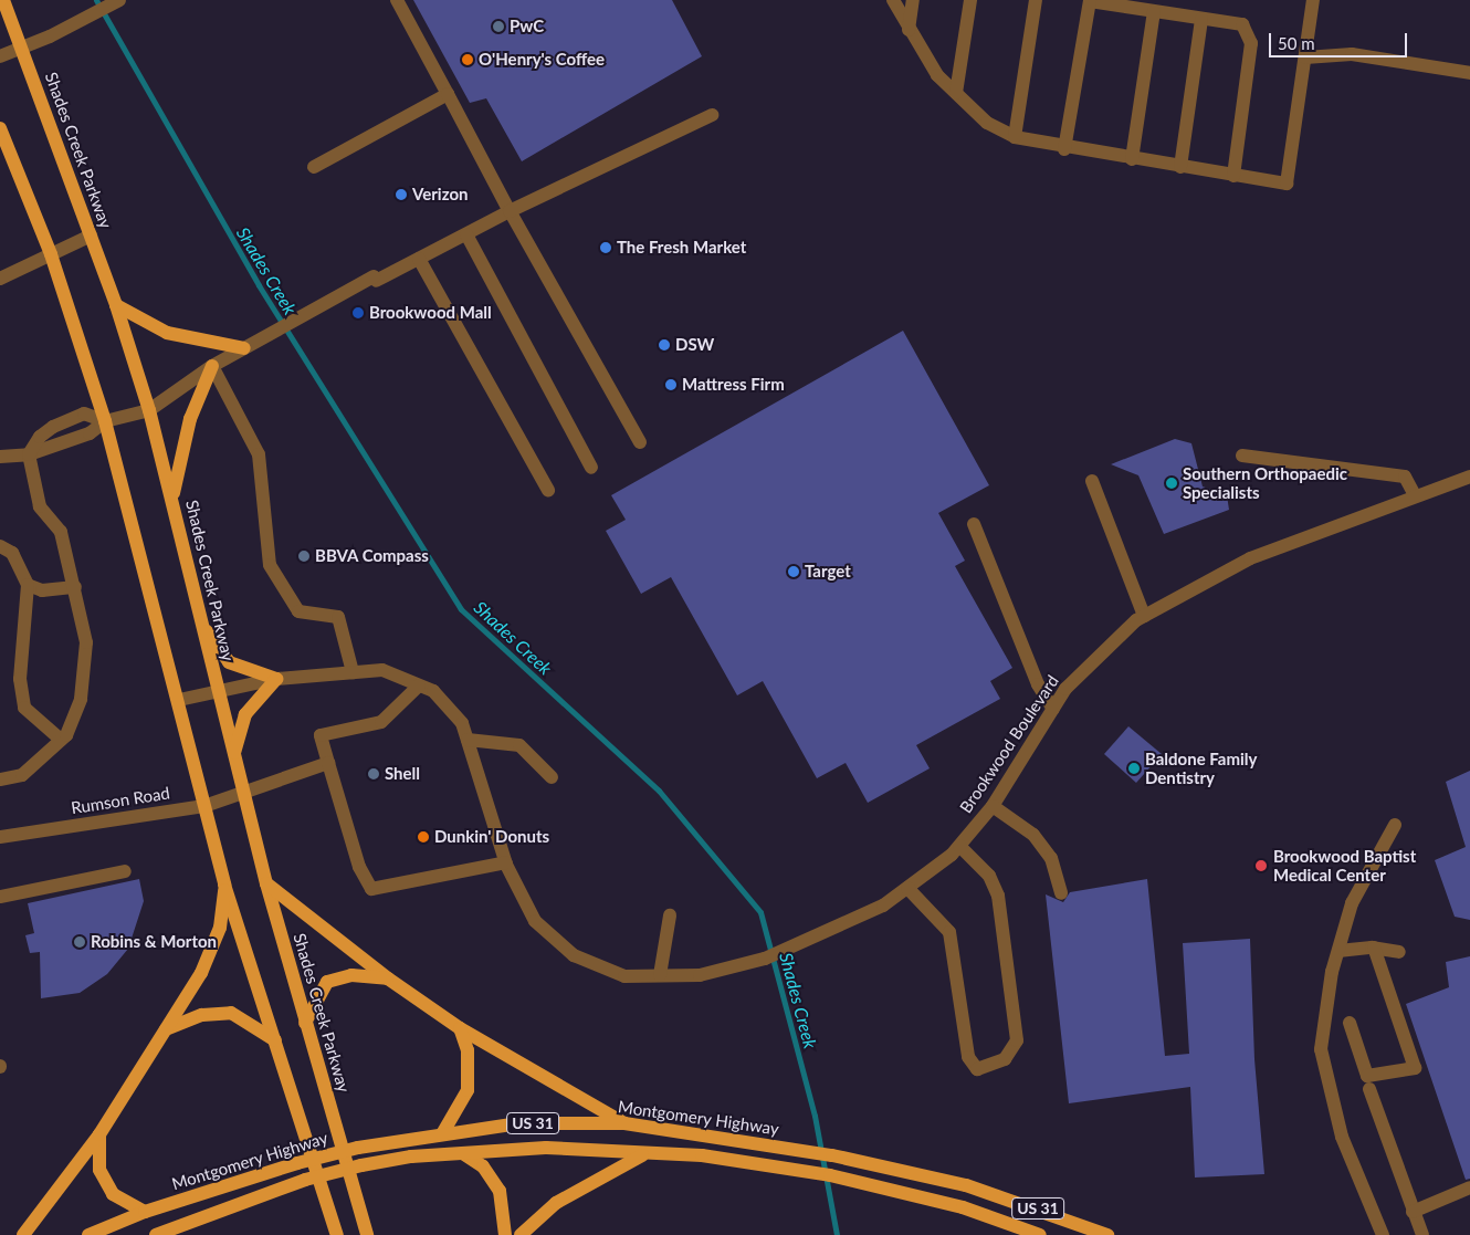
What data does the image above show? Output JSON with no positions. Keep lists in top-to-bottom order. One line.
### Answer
{"streets":{"main road":["Shades Creek Parkway","Montgomery Highway","US 31"],"street":["Brookwood Boulevard","Rumson Road"]},"crossings":[["Shades Creek Parkway","Brookwood Boulevard"],["Shades Creek Parkway","Rumson Road"]],"water":["Shades Creek"],"places":["PwC","O'Henry's Coffee","Verizon","The Fresh Market","Brookwood Mall","DSW","Mattress Firm","Southern Orthopaedic Specialists","BBVA Compass","Target","Baldone Family Dentistry","Shell","Dunkin' Donuts","Brookwood Baptist Medical Center","Robins & Morton"],"scale_bar":"50 m"}
